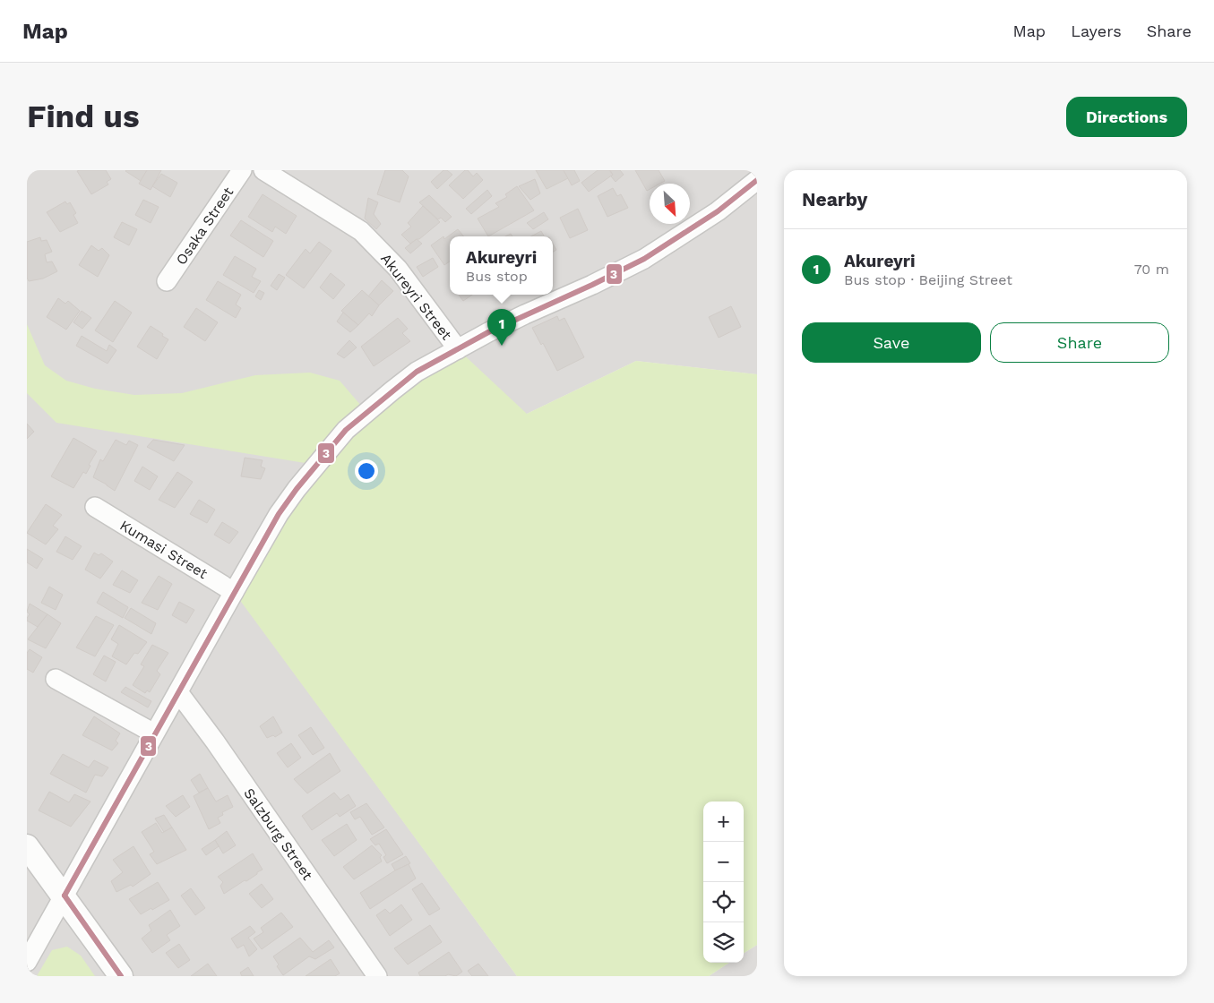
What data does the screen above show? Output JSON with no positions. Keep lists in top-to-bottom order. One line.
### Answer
{"streets":{"street":["Osaka Street","Akureyri Street","Kumasi Street","Salzburg Street"]},"lines":["transit line 3"],"north":"bottom right","page":{"header":"Map","nav":["Map","Layers","Share"],"buttons":["Directions",["Save","Share"]],"title":"Find us","heading":"Nearby","list":[{"mark":"1","name":"Akureyri","note":"Bus stop · Beijing Street","value":"70 m"}],"popup":["Akureyri","Bus stop"],"pins":"1","map_buttons":["+","−"]}}
